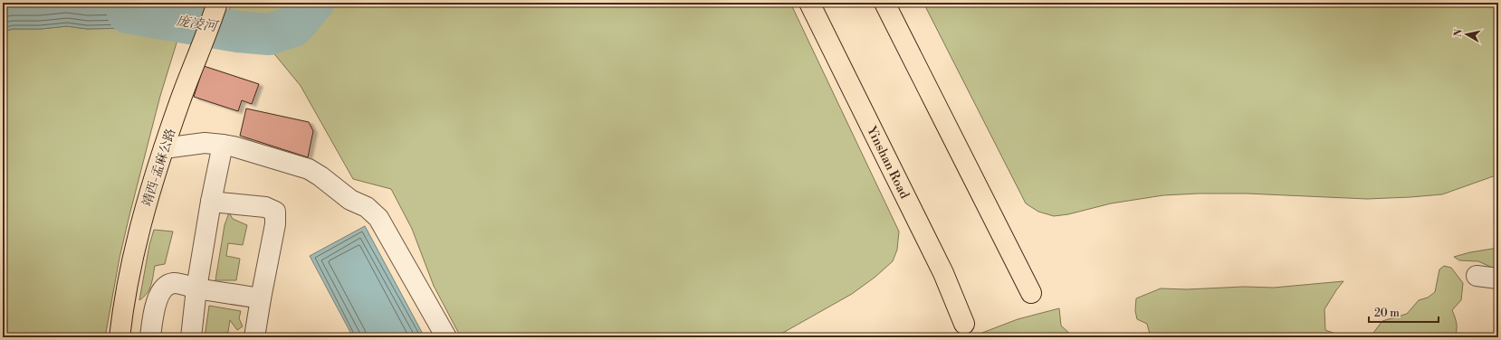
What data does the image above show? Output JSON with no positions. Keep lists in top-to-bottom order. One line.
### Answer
{"streets":{"main road":["Yinshan Road","靖西-孟麻公路"]},"water":["庞凌河"],"scale_bar":"20 m","north":"left"}
